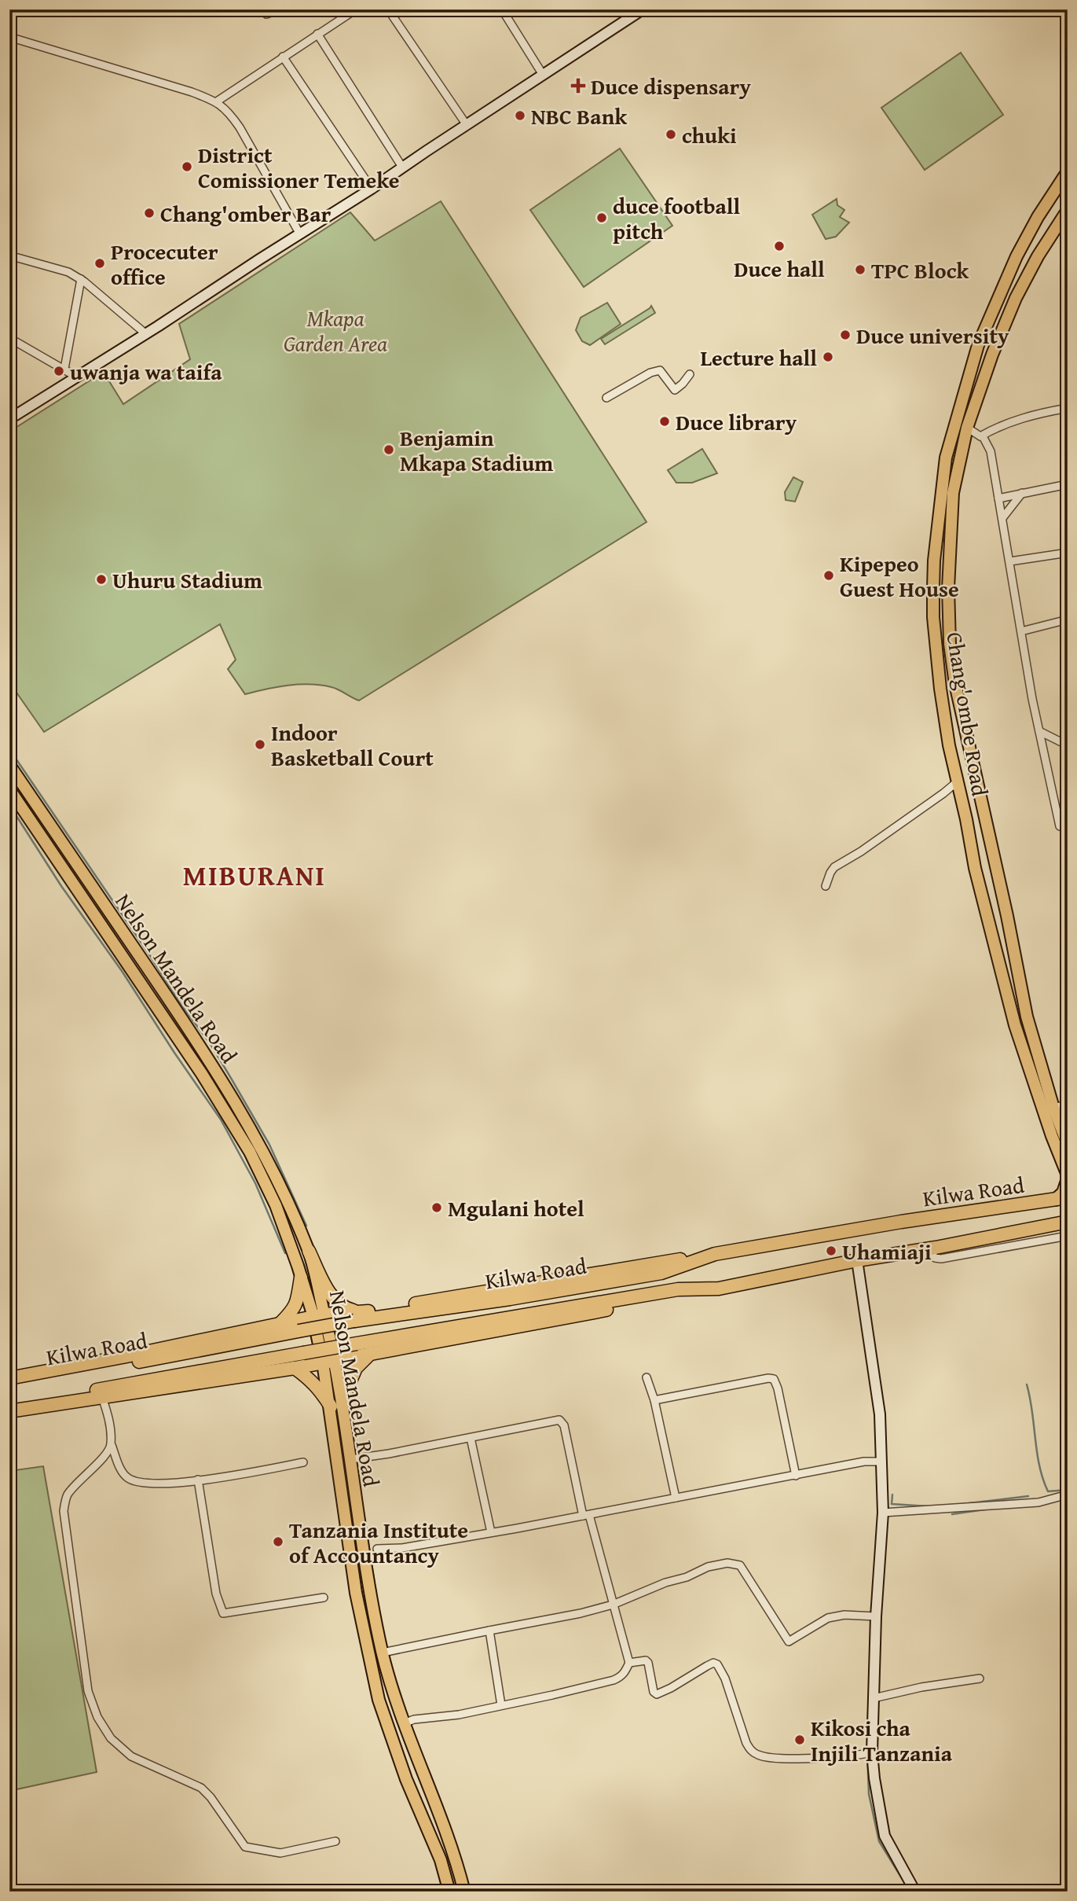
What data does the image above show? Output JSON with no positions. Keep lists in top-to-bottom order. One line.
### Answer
{"streets":{"highway":["Kilwa Road"],"main road":["Chang'ombe Road","Nelson Mandela Road"]},"crossings":[["Chang'ombe Road","Kilwa Road"]],"districts":["MIBURANI"],"parks":["Mkapa Garden Area"],"places":{"health":["Duce dispensary"],"other":["NBC Bank","chuki","District Comissioner Temeke","Chang'omber Bar","duce football pitch","Duce hall","Procecuter office","TPC Block","Duce university","Lecture hall","uwanja wa taifa","Duce library","Benjamin Mkapa Stadium","Kipepeo Guest House","Uhuru Stadium","Indoor Basketball Court","Mgulani hotel","Uhamiaji","Tanzania Institute of Accountancy","Kikosi cha Injili Tanzania"]}}
